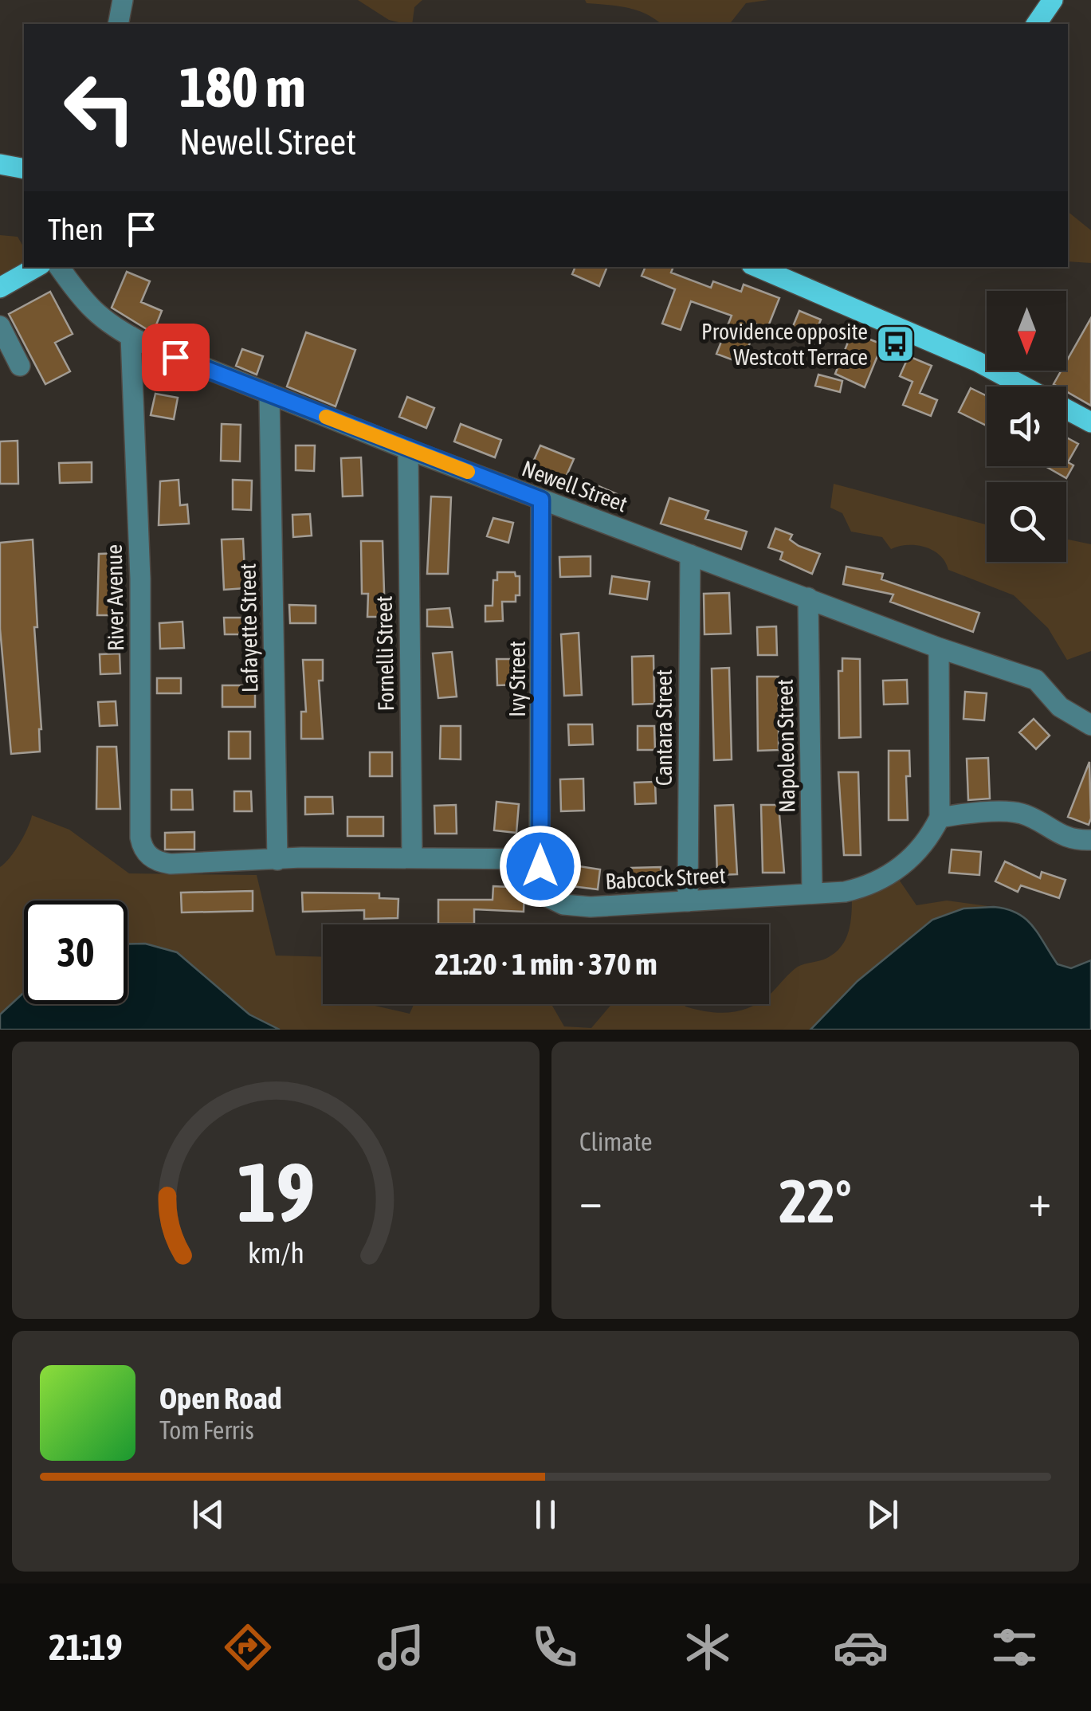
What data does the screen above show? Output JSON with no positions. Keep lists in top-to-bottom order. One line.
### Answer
{"streets":{"street":["Newell Street","River Avenue","Lafayette Street","Fornelli Street","Ivy Street","Cantara Street","Napoleon Street","Babcock Street"]},"crossings":[["Newell Street","River Avenue"],["Newell Street","Lafayette Street"],["Newell Street","Fornelli Street"],["Newell Street","Ivy Street"],["Newell Street","Cantara Street"],["Newell Street","Napoleon Street"],["River Avenue","Lafayette Street"],["Ivy Street","Babcock Street"],["Cantara Street","Babcock Street"],["Napoleon Street","Babcock Street"]],"places":{"bus stop":["Providence opposite Westcott Terrace"]},"north":"bottom","page":{"turn":["180 m","Newell Street"],"then":"Then","limit":"30","trip":"21:20 · 1 min · 370 m","tile":"Climate","heat":["−","22°","+"],"song":["Open Road","Tom Ferris"],"tabs":"21:19","gauge":["19","km/h"]}}
